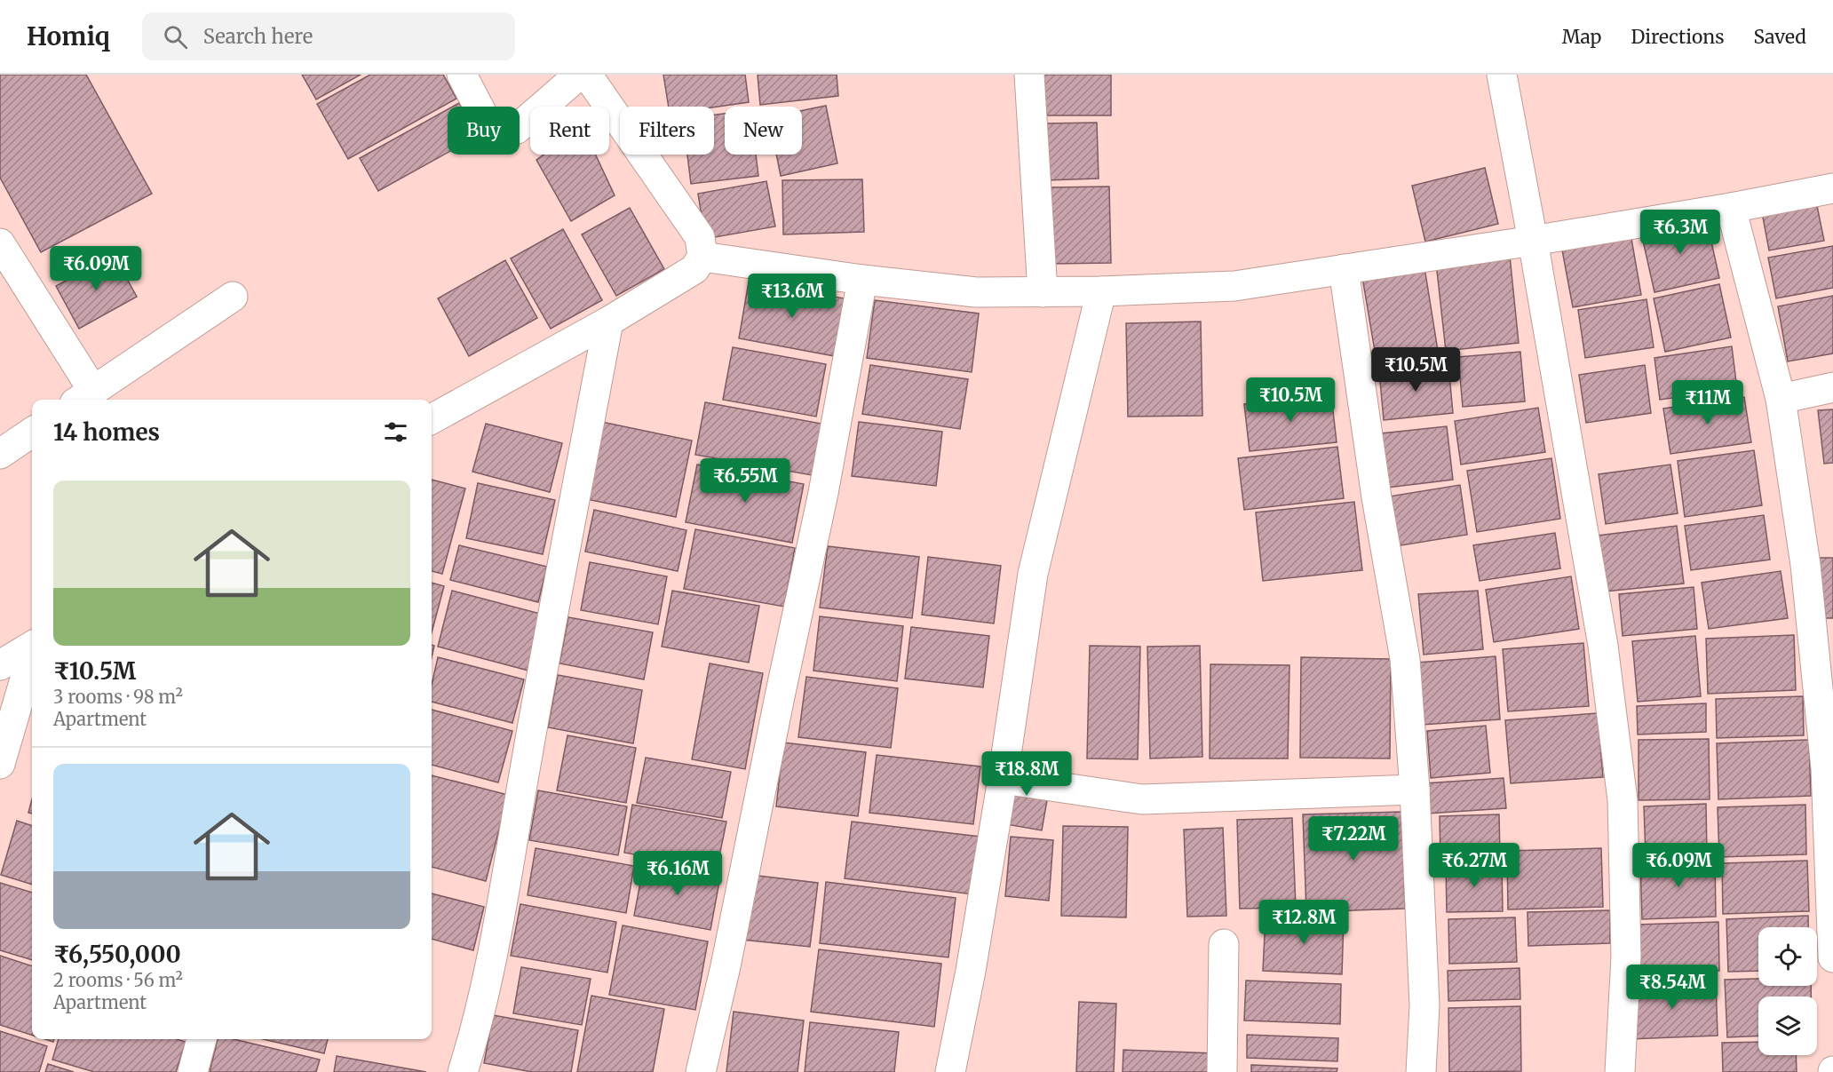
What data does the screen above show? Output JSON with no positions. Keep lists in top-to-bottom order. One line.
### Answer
{"page":{"header":"Homiq","search":"Search here","nav":["Map","Directions","Saved"],"chip":["Buy","Rent","Filters","New"],"price":["₹6.3M","₹6.09M","₹13.6M","₹10.5M","₹10.5M","₹11M","₹6.55M","₹18.8M","₹7.22M","₹6.27M","₹6.09M","₹6.16M","₹12.8M","₹8.54M"],"heading":"14 homes","list":[{"name":"₹10.5M","note":"3 rooms · 98 m² · Apartment"},{"name":"₹6,550,000","note":"2 rooms · 56 m² · Apartment"}]}}
